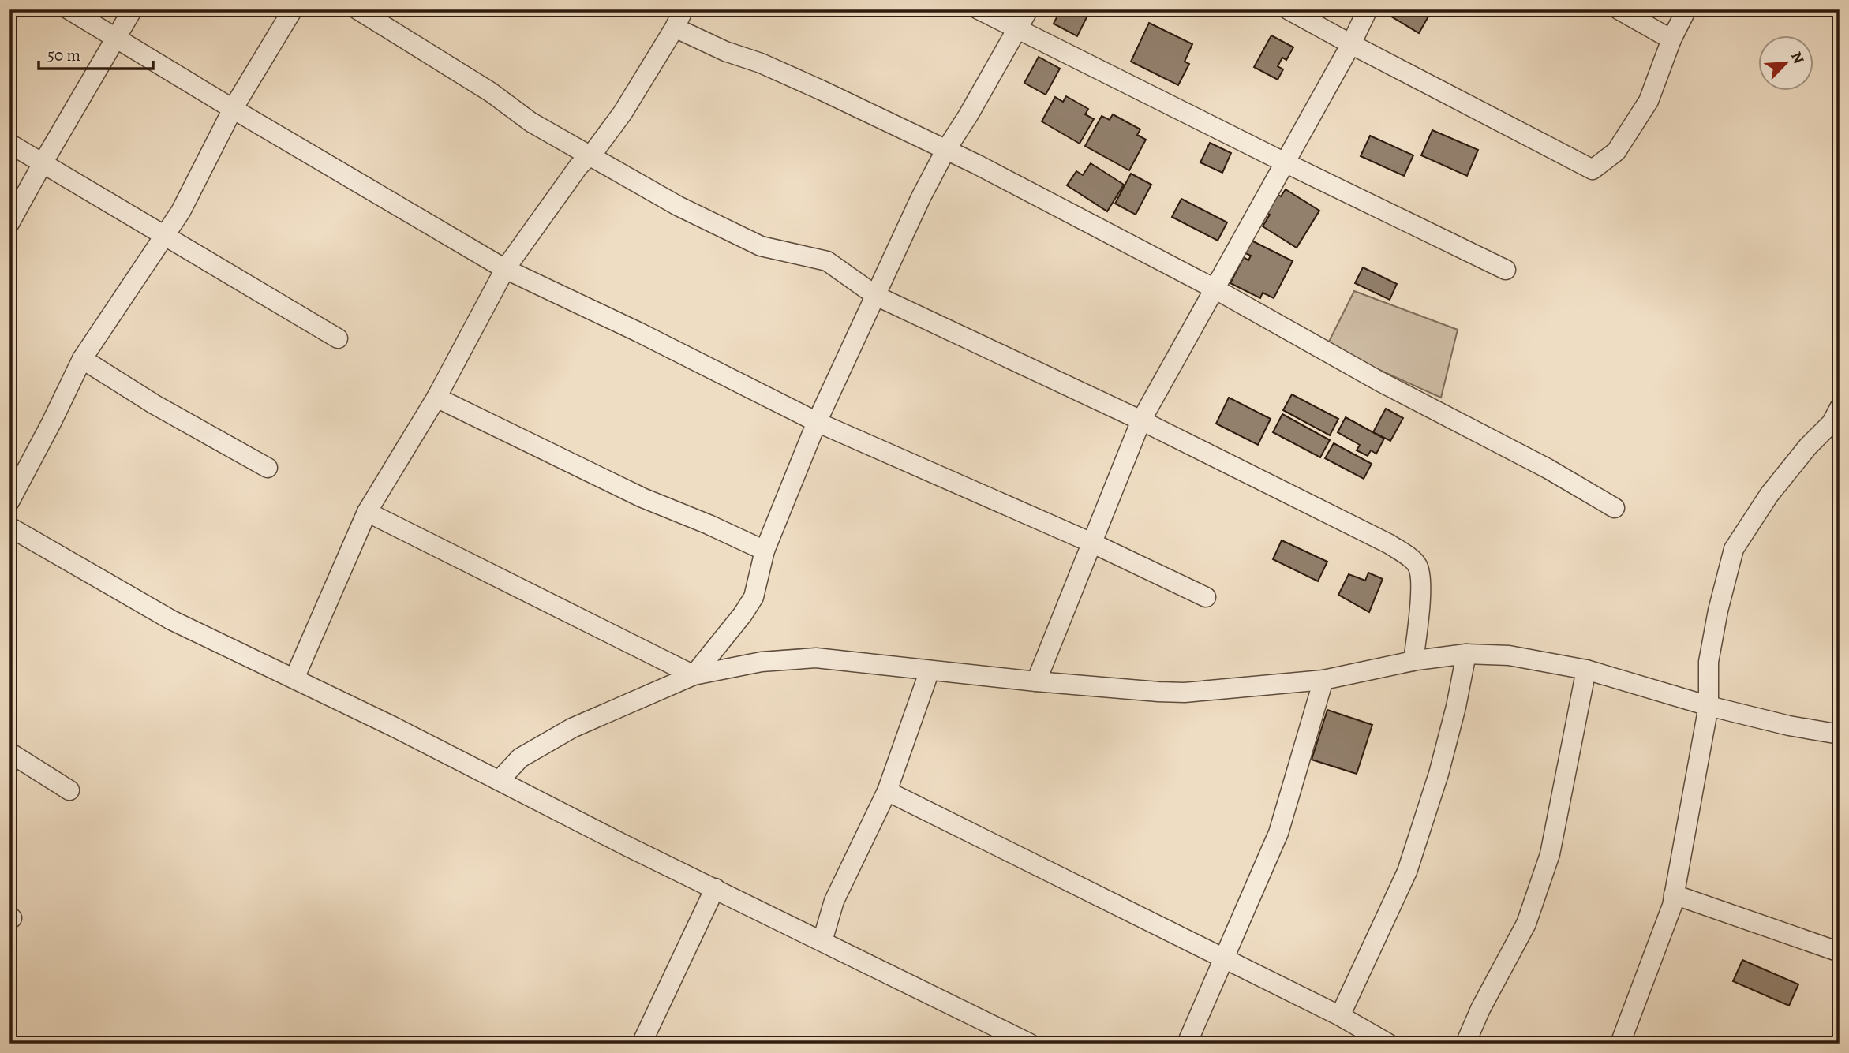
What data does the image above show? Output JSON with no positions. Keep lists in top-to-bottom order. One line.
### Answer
{"scale_bar":"50 m","north":"top right"}
